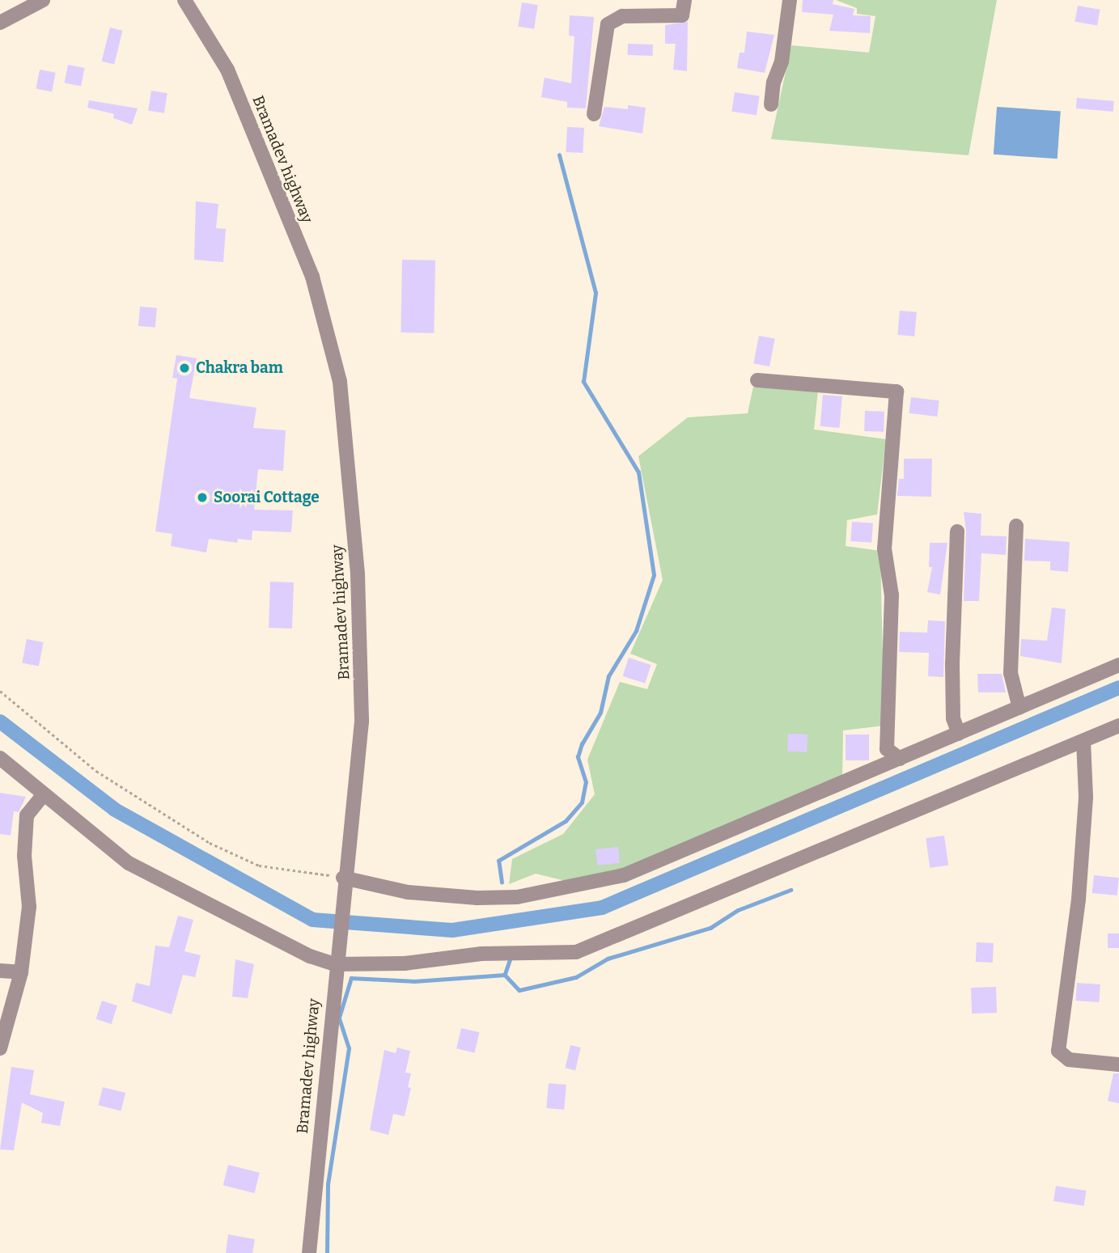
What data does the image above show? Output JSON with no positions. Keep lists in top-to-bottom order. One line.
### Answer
{"streets":{"street":["Bramadev highway"]},"places":["Chakra bam","Soorai Cottage"]}
